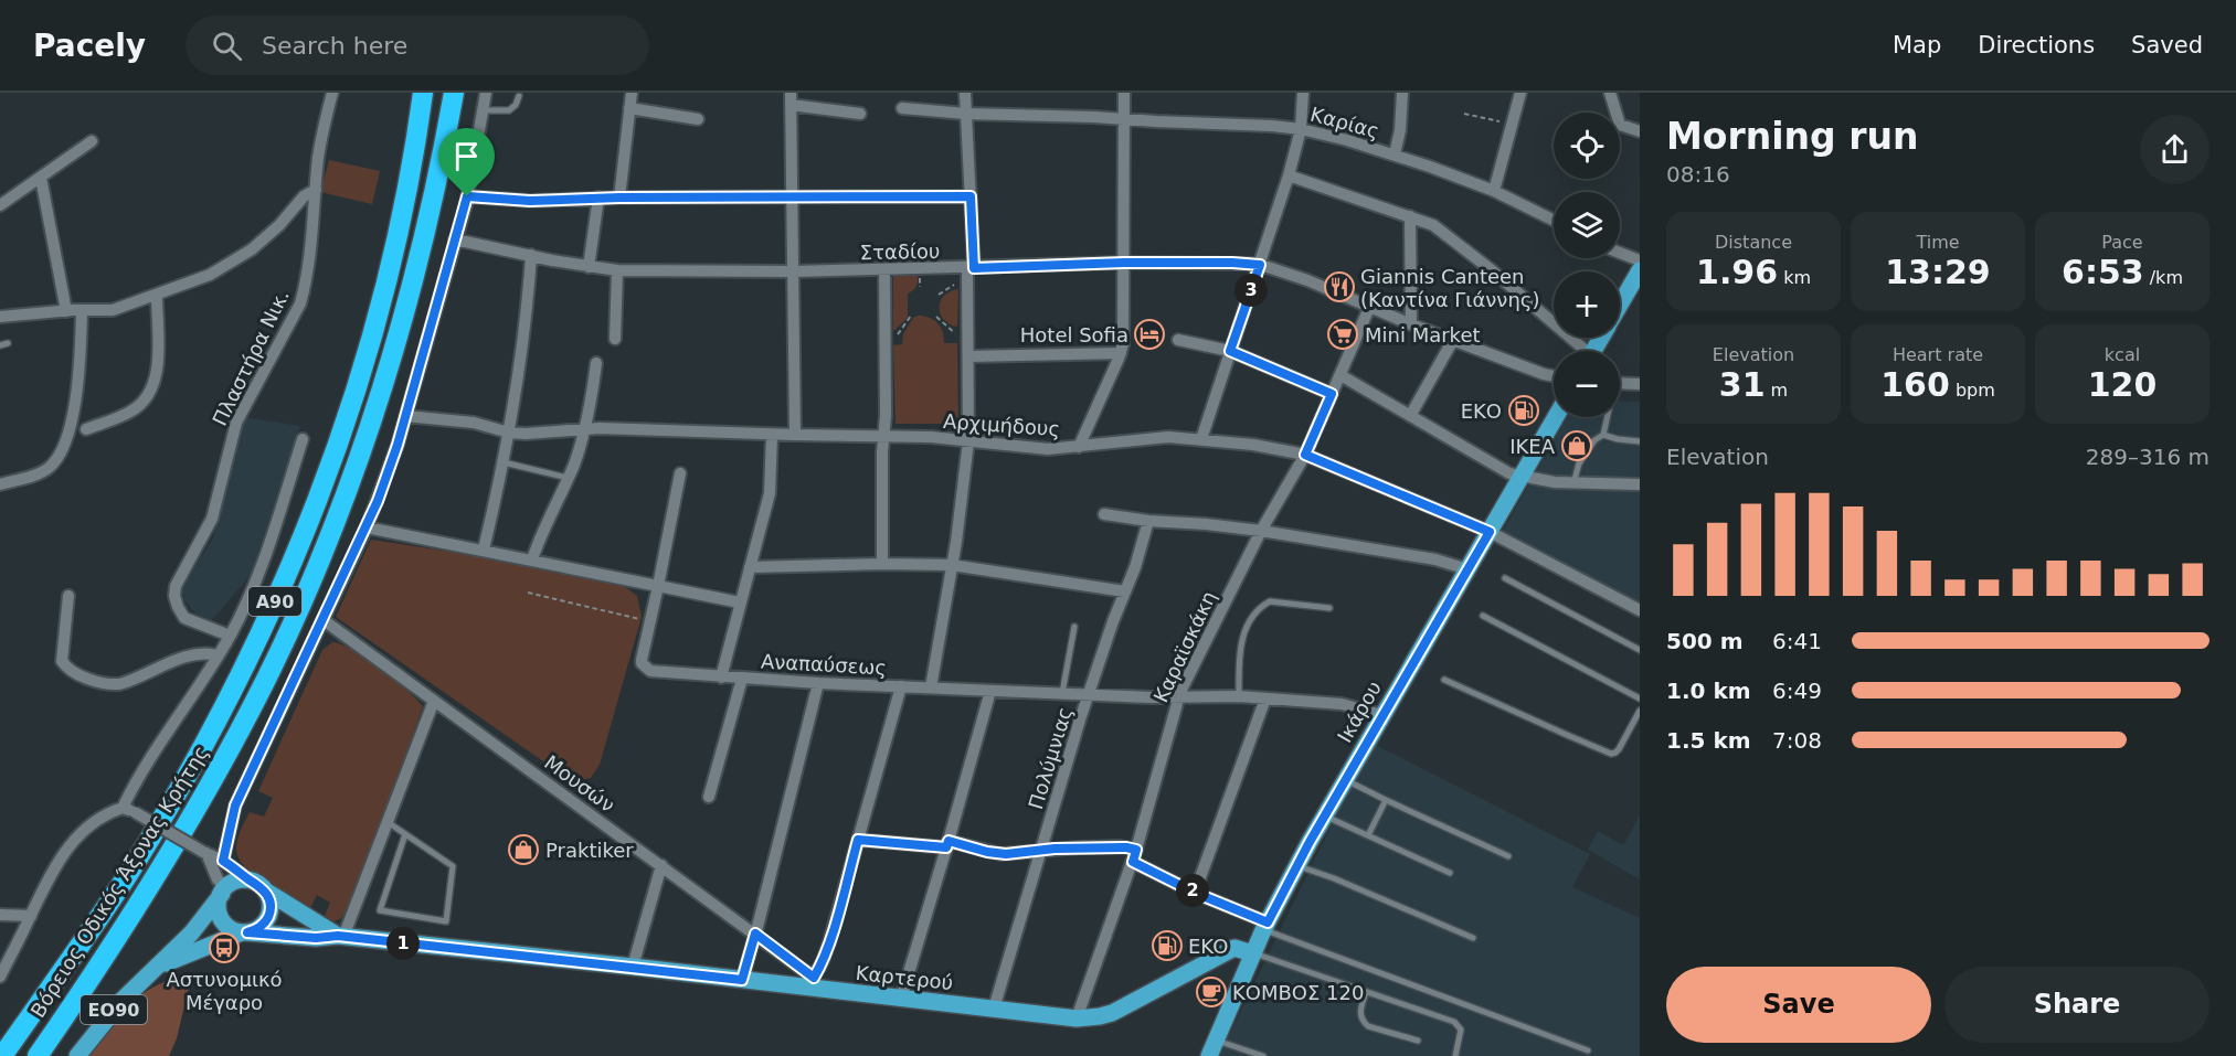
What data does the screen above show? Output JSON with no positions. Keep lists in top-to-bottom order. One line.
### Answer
{"streets":{"highway":["Α90","Βόρειος Οδικός Άξονας Κρήτης"],"main road":["Ικάρου","Καρτερού","ΕΟ90"],"street":["Καρίας","Σταδίου","Πλαστήρα Νικ.","Αρχιμήδους","Καραϊσκάκη","Αναπαύσεως","Πολύμνιας","Μουσών"]},"crossings":[["Σταδίου","Καραϊσκάκη"],["Αρχιμήδους","Καραϊσκάκη"],["Αρχιμήδους","Ικάρου"],["Καραϊσκάκη","Αναπαύσεως"],["Καραϊσκάκη","Καρτερού"],["Αναπαύσεως","Ικάρου"],["Αναπαύσεως","Πολύμνιας"],["Ικάρου","Καρτερού"],["Πολύμνιας","Καρτερού"],["Μουσών","Καρτερού"],["Καρτερού","ΕΟ90"]],"places":{"restaurant":["Giannis Canteen (Καντίνα Γιάννης)"],"hotel":["Hotel Sofia"],"supermarket":["Mini Market"],"fuel station":["ΕΚΟ","EKO"],"shop":["IKEA","Praktiker"],"bus stop":["Αστυνομικό Μέγαρο"],"cafe":["ΚΟΜΒΟΣ 120"]},"page":{"header":"Pacely","search":"Search here","nav":["Map","Directions","Saved"],"heading":["Morning run","08:16"],"map_buttons":["+","−"],"stats":[["Distance","1.96 km"],["Time","13:29"],["Pace","6:53 /km"],["Elevation","31 m"],["Heart rate","160 bpm"],["kcal","120"]],"pins":["3","2","1"],"chart":["Elevation","289–316 m"],"list":[{"name":"500 m","note":"6:41"},{"name":"1.0 km","note":"6:49"},{"name":"1.5 km","note":"7:08"}],"buttons":["Save","Share"]}}
